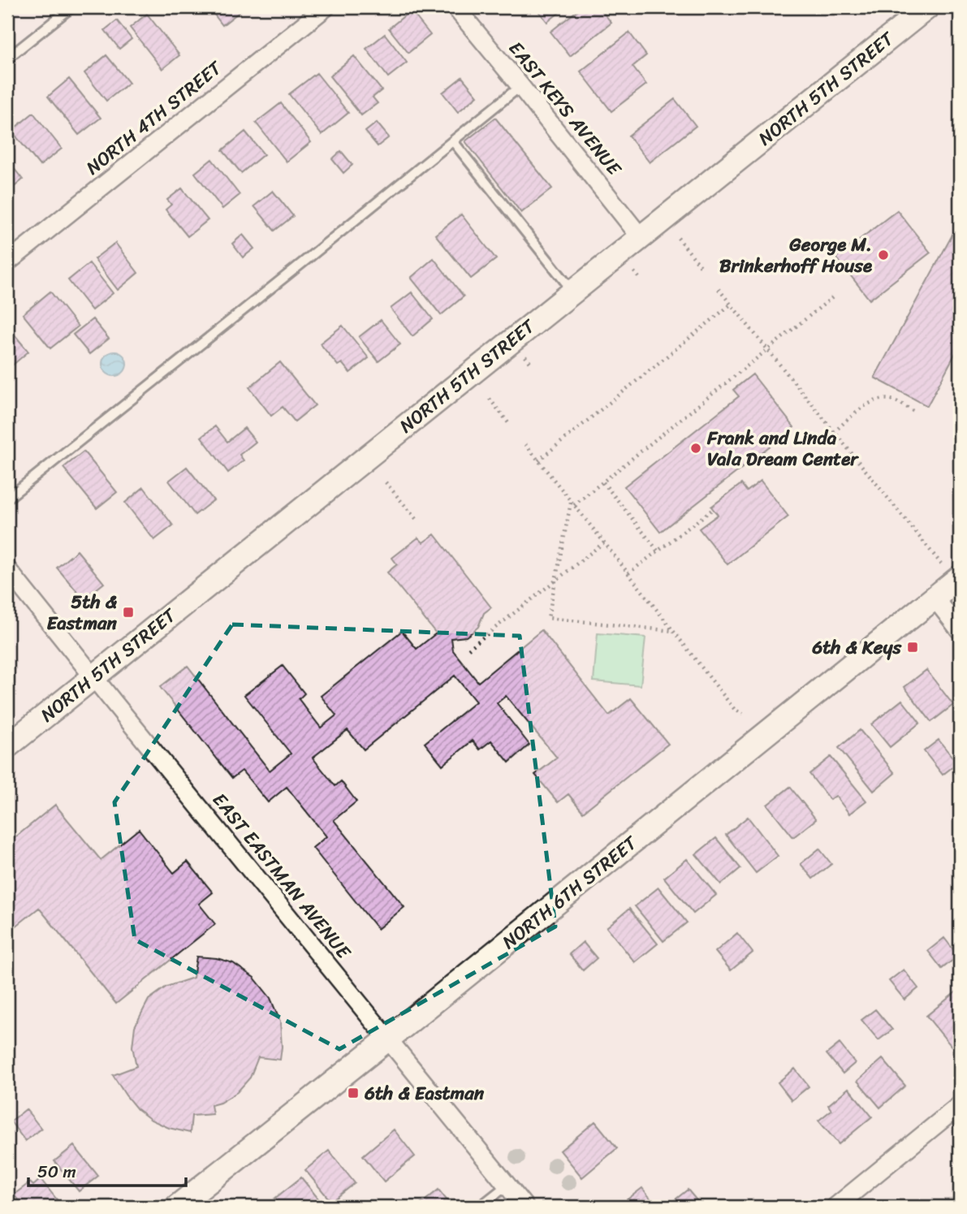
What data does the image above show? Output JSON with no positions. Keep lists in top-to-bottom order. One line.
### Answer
{"streets":{"main road":["NORTH 5TH STREET","NORTH 6TH STREET"],"street":["EAST KEYS AVENUE","NORTH 4TH STREET","EAST EASTMAN AVENUE"]},"crossings":[["NORTH 5TH STREET","EAST KEYS AVENUE"],["NORTH 5TH STREET","EAST EASTMAN AVENUE"],["EAST EASTMAN AVENUE","NORTH 6TH STREET"]],"places":{"other":["George M. Brinkerhoff House","Frank and Linda Vala Dream Center"],"transit":["5th & Eastman","6th & Keys","6th & Eastman"]},"scale_bar":"50 m"}
